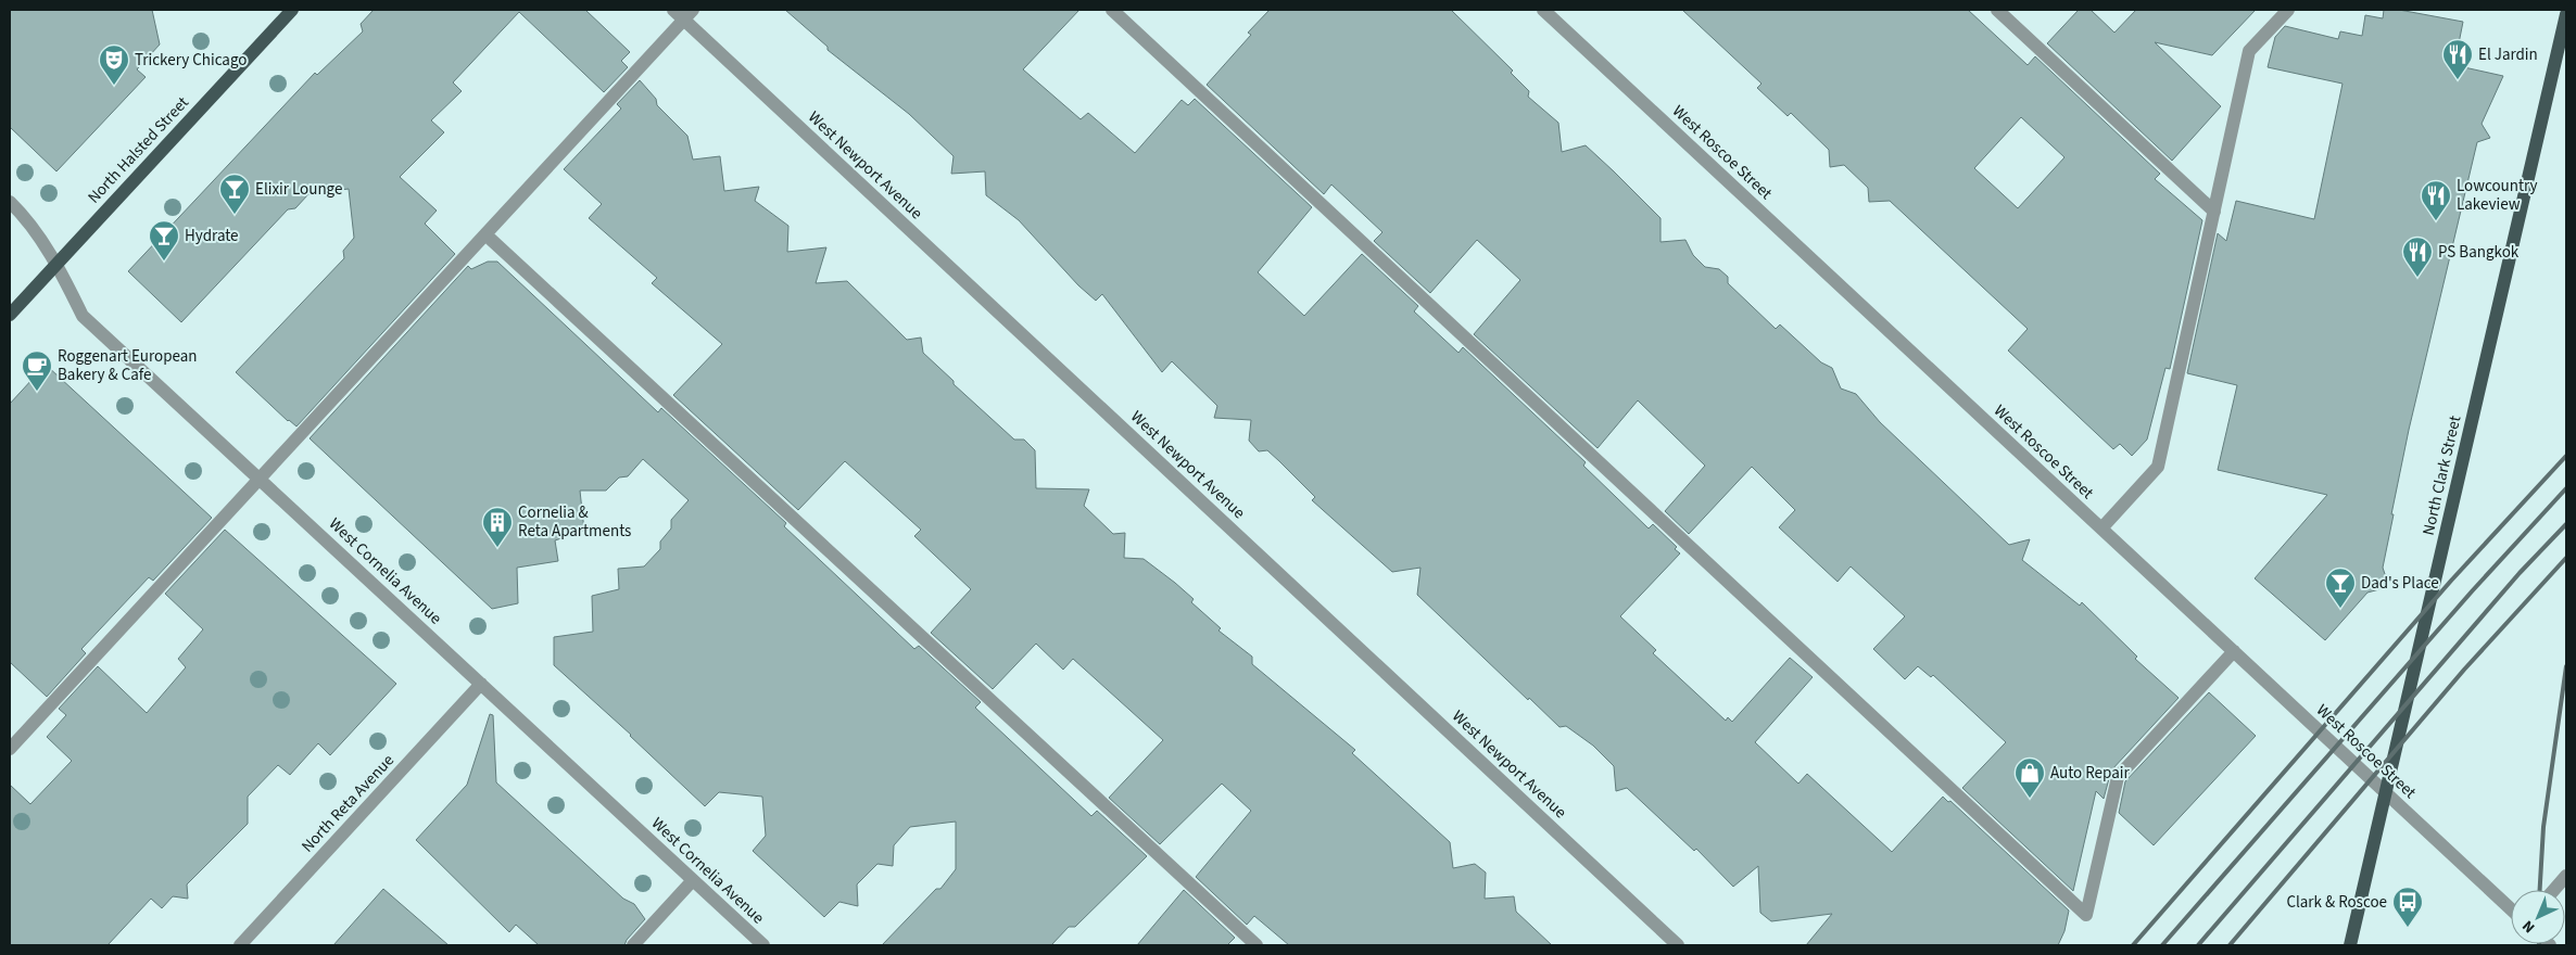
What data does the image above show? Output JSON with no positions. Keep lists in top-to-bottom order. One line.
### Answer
{"streets":{"main road":["North Halsted Street","North Clark Street"],"street":["West Roscoe Street","West Newport Avenue","West Cornelia Avenue","North Reta Avenue"]},"crossings":[["North Halsted Street","West Cornelia Avenue"],["West Roscoe Street","North Clark Street"],["West Cornelia Avenue","North Reta Avenue"]],"places":{"restaurant":["El Jardin","Lowcountry Lakeview","PS Bangkok"],"theatre":["Trickery Chicago"],"bar":["Elixir Lounge","Hydrate","Dad's Place"],"cafe":["Roggenart European Bakery & Cafe"],"building":["Cornelia & Reta Apartments"],"shop":["Auto Repair"],"bus stop":["Clark & Roscoe"]},"north":"bottom left"}
